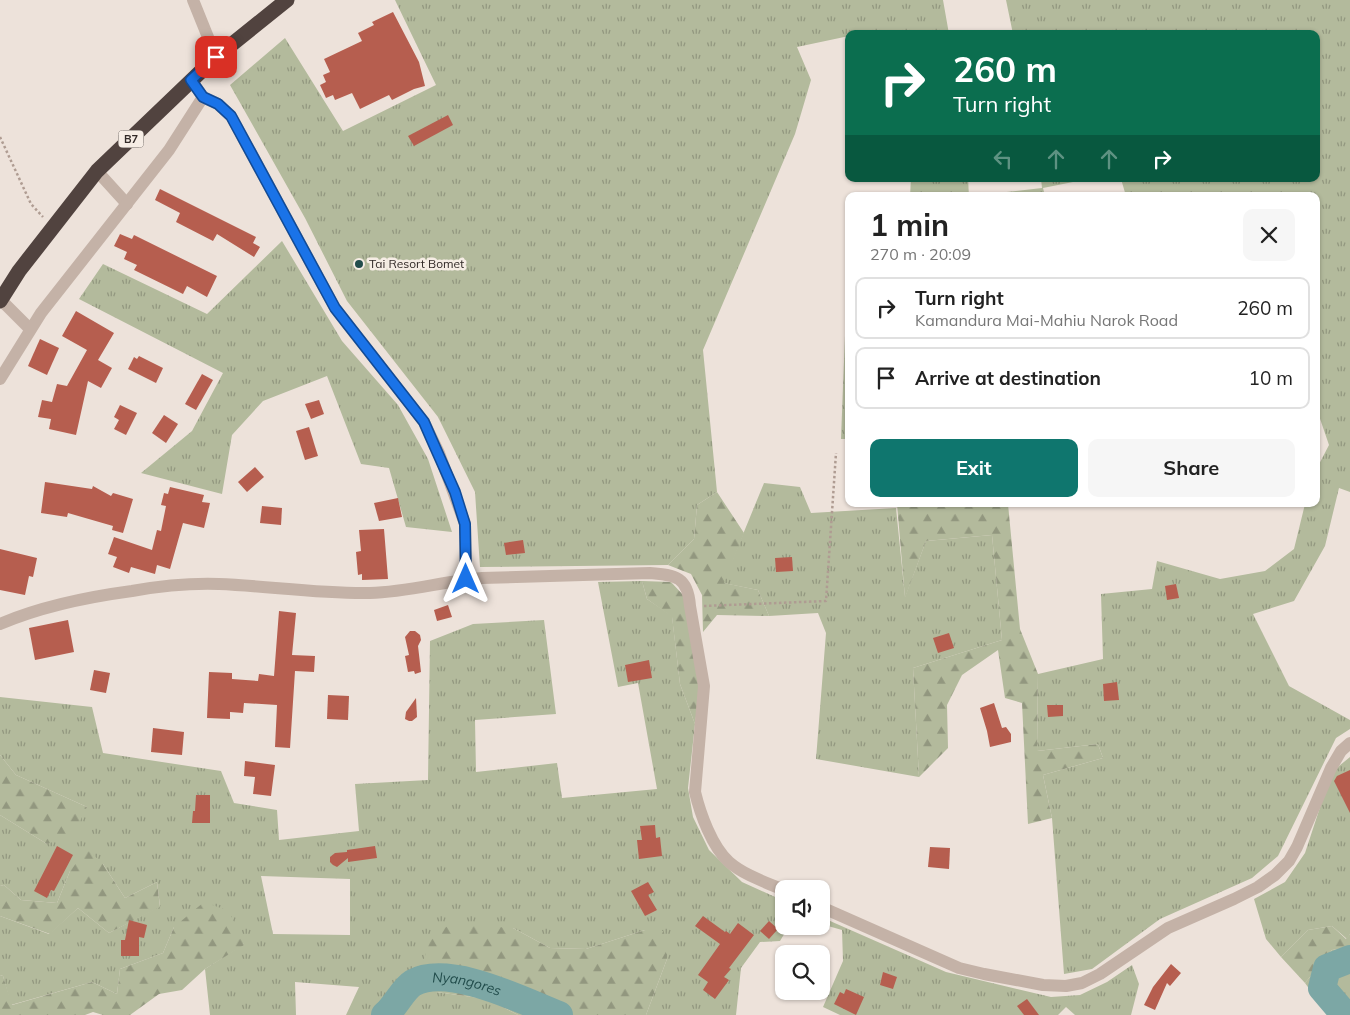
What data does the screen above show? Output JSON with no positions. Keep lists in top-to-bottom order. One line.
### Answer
{"streets":{"highway":["B7"]},"water":["Nyangores"],"places":["Tai Resort Bomet"],"page":{"turn":["260 m","Turn right"],"heading":["1 min","270 m · 20:09"],"list":[{"name":"Turn right","note":"Kamandura Mai-Mahiu Narok Road","value":"260 m"},{"name":"Arrive at destination","value":"10 m"}],"buttons":["Exit","Share"]}}
